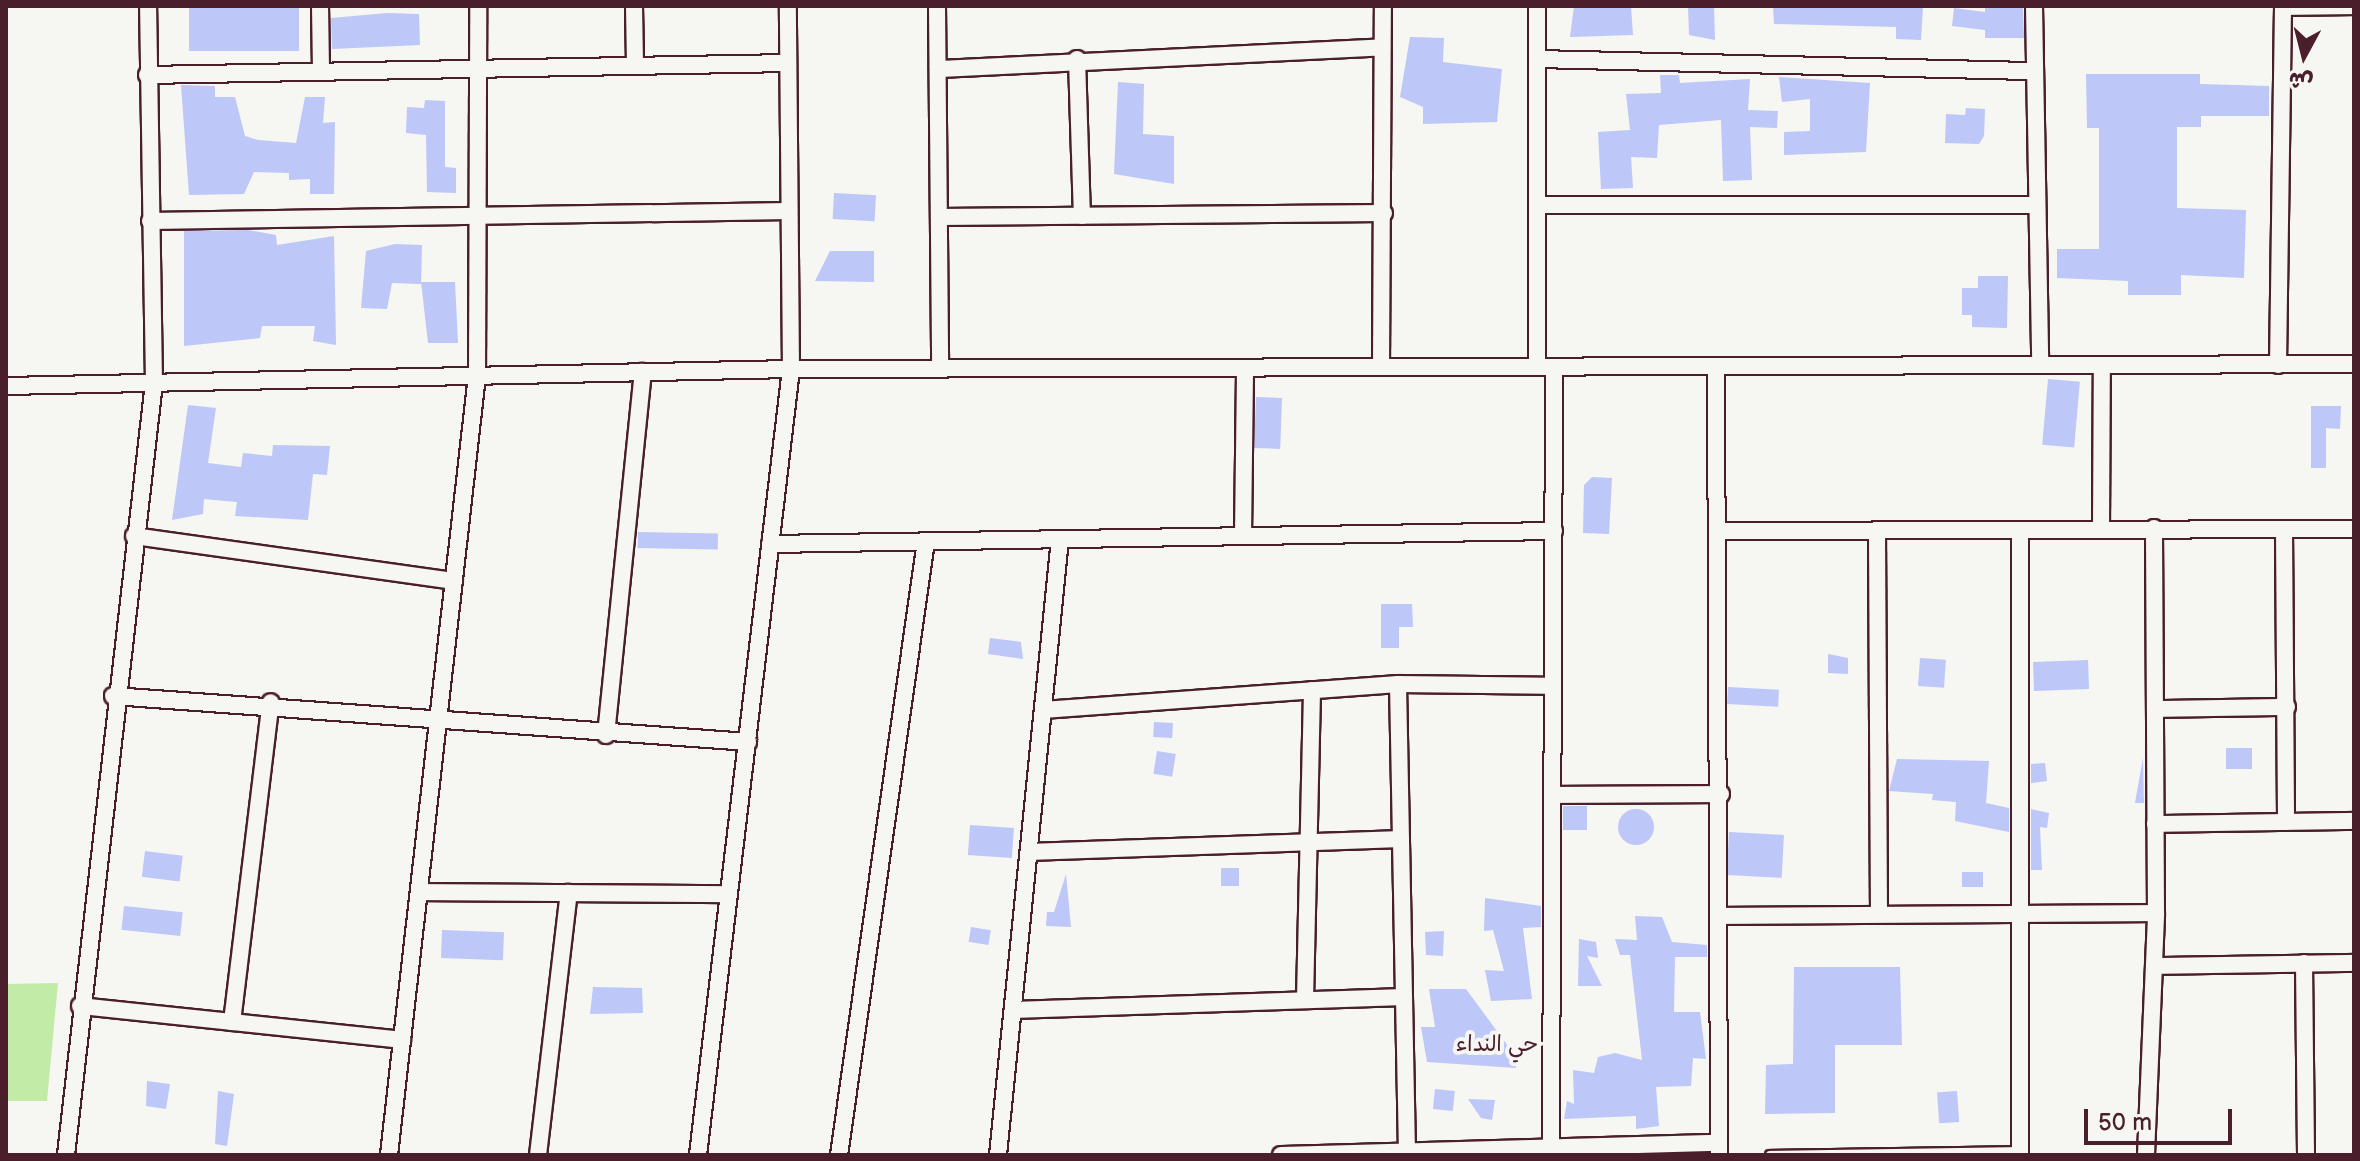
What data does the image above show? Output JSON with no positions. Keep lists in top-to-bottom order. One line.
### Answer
{"districts":["حي النداء"],"scale_bar":"50 m","north":"bottom"}
